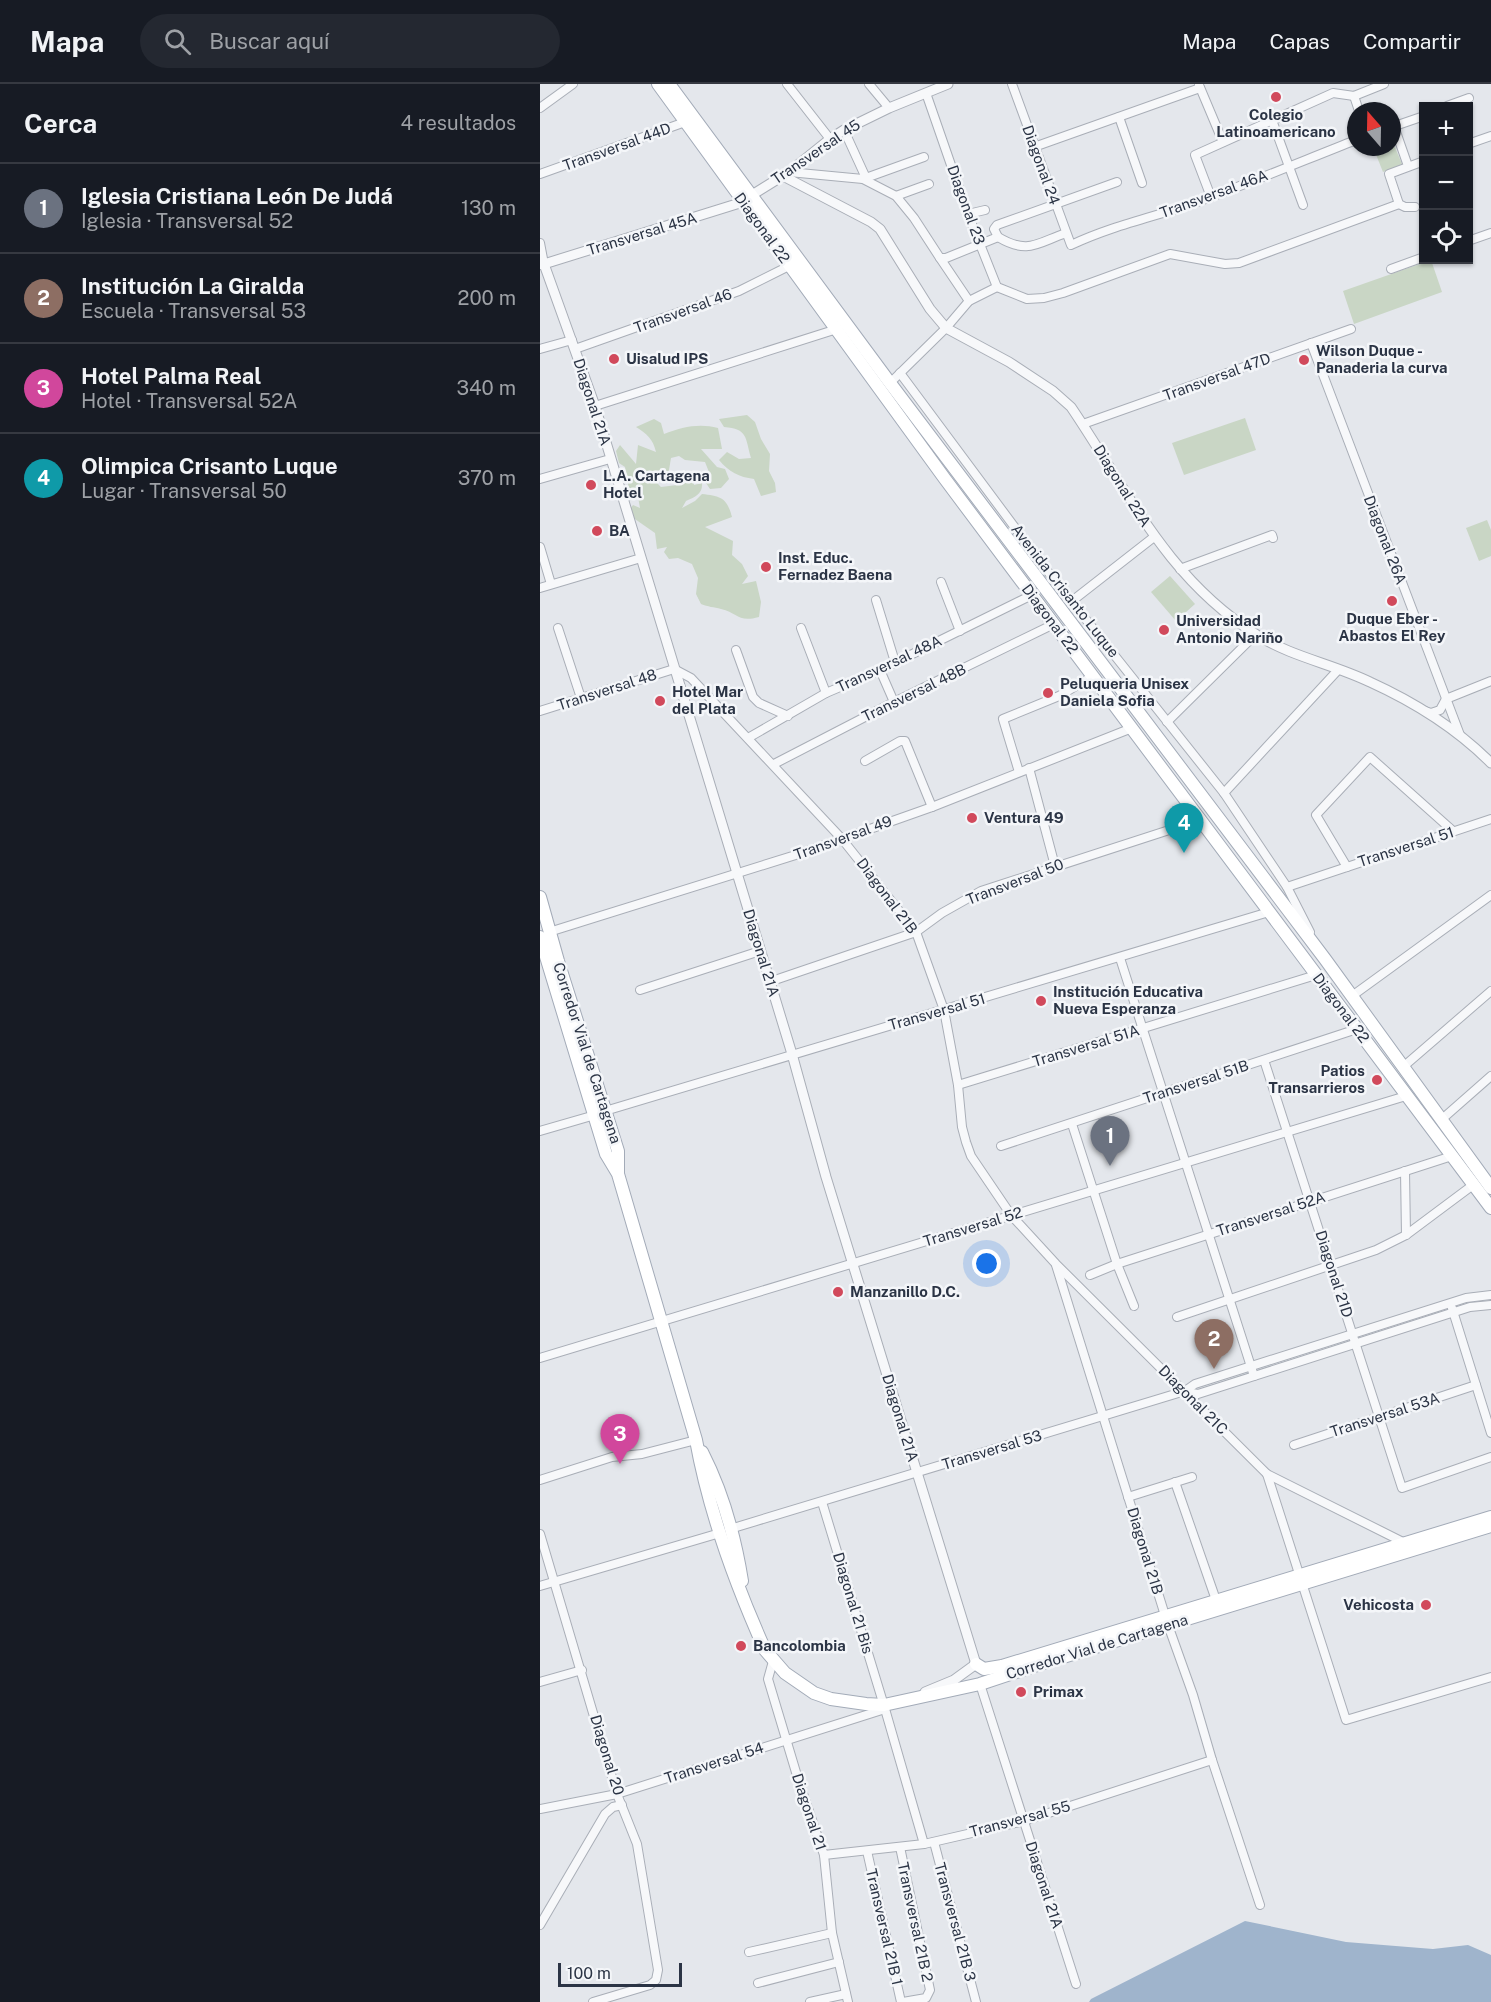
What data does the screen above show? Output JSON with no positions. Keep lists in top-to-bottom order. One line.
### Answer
{"streets":{"main road":["Diagonal 22","Corredor Vial de Cartagena"],"street":["Transversal 44D","Transversal 45","Diagonal 24","Transversal 46A","Diagonal 23","Transversal 45A","Transversal 46","Transversal 47D","Diagonal 21A","Diagonal 22A","Diagonal 26A","Avenida Crisanto Luque","Transversal 48A","Transversal 48","Transversal 48B","Transversal 49","Transversal 51","Transversal 50","Diagonal 21B","Transversal 51A","Transversal 51B","Transversal 52A","Transversal 52","Diagonal 21D","Diagonal 21C","Transversal 53A","Transversal 53","Diagonal 21 Bis","Diagonal 20","Transversal 54","Diagonal 21","Transversal 55","Transversal 21B 2","Transversal 21B 3","Transversal 21B 1"]},"crossings":[["Transversal 44D","Diagonal 22"],["Transversal 45","Diagonal 23"],["Transversal 45","Diagonal 22"],["Transversal 45","Transversal 45A"],["Transversal 45","Diagonal 22A"],["Diagonal 24","Transversal 46A"],["Diagonal 22","Transversal 45A"],["Diagonal 22","Transversal 46"],["Diagonal 22","Avenida Crisanto Luque"],["Diagonal 22","Transversal 48A"],["Diagonal 22","Transversal 48B"],["Diagonal 22","Transversal 49"],["Diagonal 22","Transversal 51"],["Diagonal 22","Transversal 50"],["Diagonal 22","Transversal 51A"],["Diagonal 22","Transversal 51B"],["Diagonal 22","Transversal 52A"],["Diagonal 22","Transversal 52"],["Transversal 45A","Diagonal 21A"],["Transversal 46","Diagonal 21A"],["Transversal 47D","Diagonal 22A"],["Transversal 47D","Diagonal 26A"],["Diagonal 21A","Transversal 48"],["Diagonal 21A","Transversal 49"],["Diagonal 21A","Transversal 51"],["Diagonal 21A","Transversal 50"],["Diagonal 21A","Diagonal 21B"],["Diagonal 21A","Corredor Vial de Cartagena"],["Diagonal 21A","Transversal 52"],["Diagonal 21A","Transversal 53"],["Diagonal 21A","Transversal 55"],["Diagonal 22A","Diagonal 26A"],["Avenida Crisanto Luque","Transversal 51"],["Transversal 48A","Diagonal 21B"],["Transversal 48","Diagonal 21B"],["Transversal 48B","Diagonal 21B"],["Transversal 49","Diagonal 21B"],["Transversal 49","Corredor Vial de Cartagena"],["Transversal 51","Diagonal 21B"],["Transversal 51","Corredor Vial de Cartagena"],["Transversal 50","Diagonal 21B"],["Diagonal 21B","Transversal 51A"],["Diagonal 21B","Corredor Vial de Cartagena"],["Diagonal 21B","Transversal 52"],["Diagonal 21B","Diagonal 21C"],["Diagonal 21B","Transversal 53"],["Diagonal 21B","Transversal 55"],["Corredor Vial de Cartagena","Transversal 52"],["Corredor Vial de Cartagena","Diagonal 21C"],["Corredor Vial de Cartagena","Transversal 53"],["Corredor Vial de Cartagena","Diagonal 21 Bis"],["Corredor Vial de Cartagena","Transversal 54"],["Corredor Vial de Cartagena","Diagonal 21"],["Corredor Vial de Cartagena","Transversal 21B 3"],["Transversal 51B","Diagonal 21D"],["Transversal 52A","Diagonal 21D"],["Transversal 52","Diagonal 21D"],["Transversal 52","Diagonal 21C"],["Diagonal 21D","Transversal 53A"],["Diagonal 21D","Transversal 53"],["Diagonal 21C","Transversal 53"],["Transversal 53","Diagonal 21 Bis"],["Transversal 53","Diagonal 20"],["Diagonal 21 Bis","Transversal 54"],["Diagonal 21 Bis","Transversal 21B 3"],["Diagonal 20","Transversal 54"],["Transversal 54","Diagonal 21"],["Transversal 54","Transversal 21B 3"],["Diagonal 21","Transversal 55"],["Transversal 55","Transversal 21B 2"],["Transversal 55","Transversal 21B 3"],["Transversal 55","Transversal 21B 1"],["Transversal 21B 2","Transversal 21B 1"]],"places":["Colegio Latinoamericano","Uisalud IPS","Wilson Duque - Panaderia la curva","L.A. Cartagena Hotel","BA","Inst. Educ. Fernadez Baena","Duque Eber - Abastos El Rey","Universidad Antonio Nariño","Peluqueria Unisex Daniela Sofia","Hotel Mar del Plata","Ventura 49","Institución Educativa Nueva Esperanza","Patios Transarrieros","Manzanillo D.C.","Vehicosta","Bancolombia","Primax"],"scale_bar":"100 m","north":"top","page":{"header":"Mapa","search":"Buscar aquí","nav":["Mapa","Capas","Compartir"],"heading":["Cerca","4 resultados"],"map_buttons":["+","−"],"list":[{"mark":"1","name":"Iglesia Cristiana León De Judá","note":"Iglesia · Transversal 52","value":"130 m"},{"mark":"2","name":"Institución La Giralda","note":"Escuela · Transversal 53","value":"200 m"},{"mark":"3","name":"Hotel Palma Real","note":"Hotel · Transversal 52A","value":"340 m"},{"mark":"4","name":"Olimpica Crisanto Luque","note":"Lugar · Transversal 50","value":"370 m"}],"pins":["4","1","2","3"],"scale":"100 m"}}
